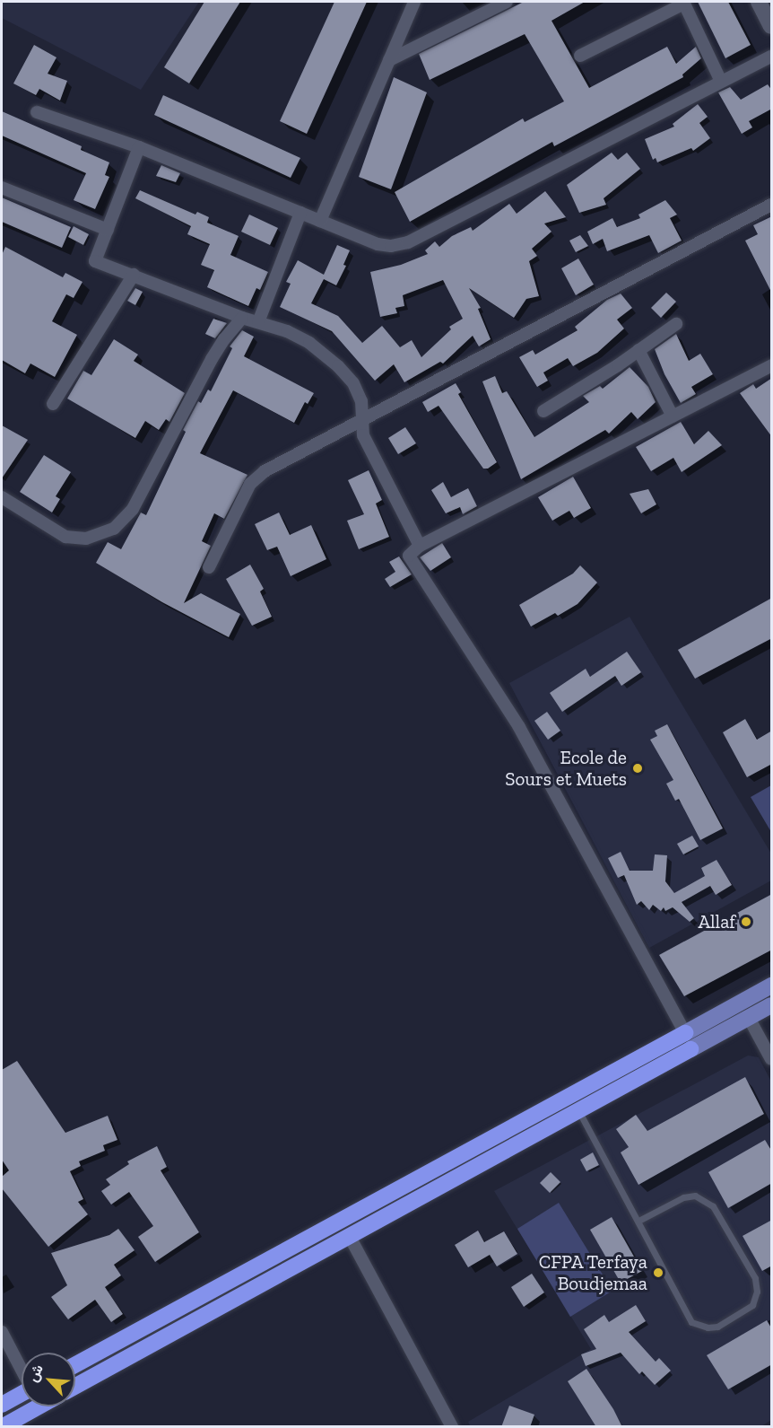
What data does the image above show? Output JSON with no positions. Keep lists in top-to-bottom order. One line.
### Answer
{"places":["Ecole de Sours et Muets","Allaf","CFPA Terfaya Boudjemaa"],"north":"top left"}
